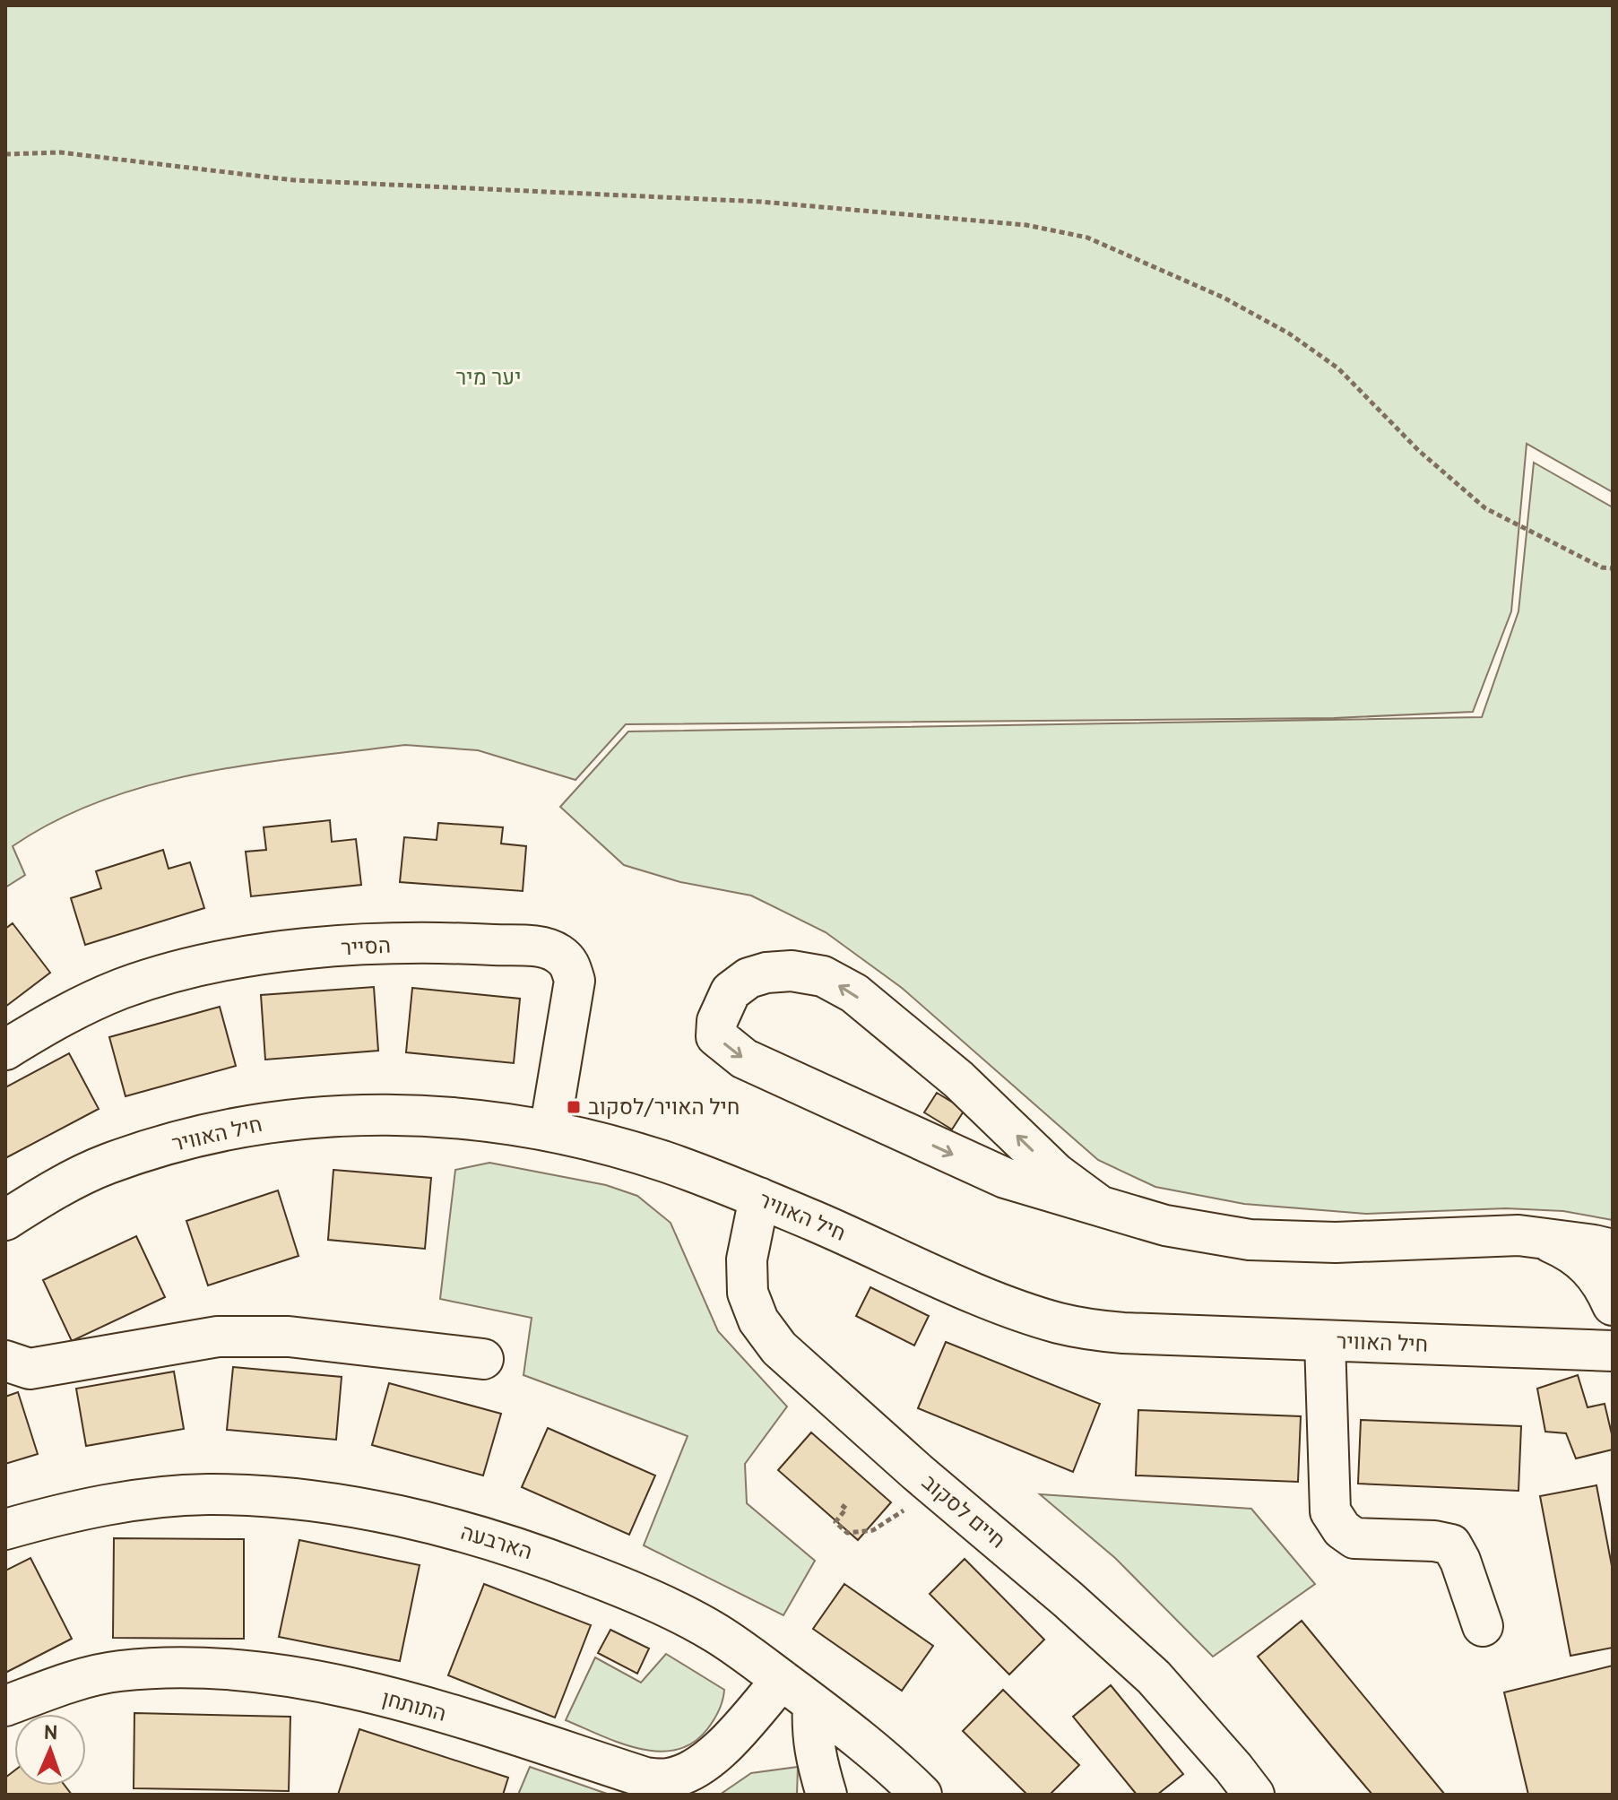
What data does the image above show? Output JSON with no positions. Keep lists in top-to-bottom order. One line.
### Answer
{"streets":{"street":["הסייר","חיל האוויר","חיים לסקוב","הארבעה","התותחן"]},"crossings":[["הסייר","חיל האוויר"],["חיל האוויר","חיים לסקוב"],["הארבעה","התותחן"]],"parks":["יער מיר"],"places":{"transit":["חיל האויר/לסקוב"]},"north":"top"}
